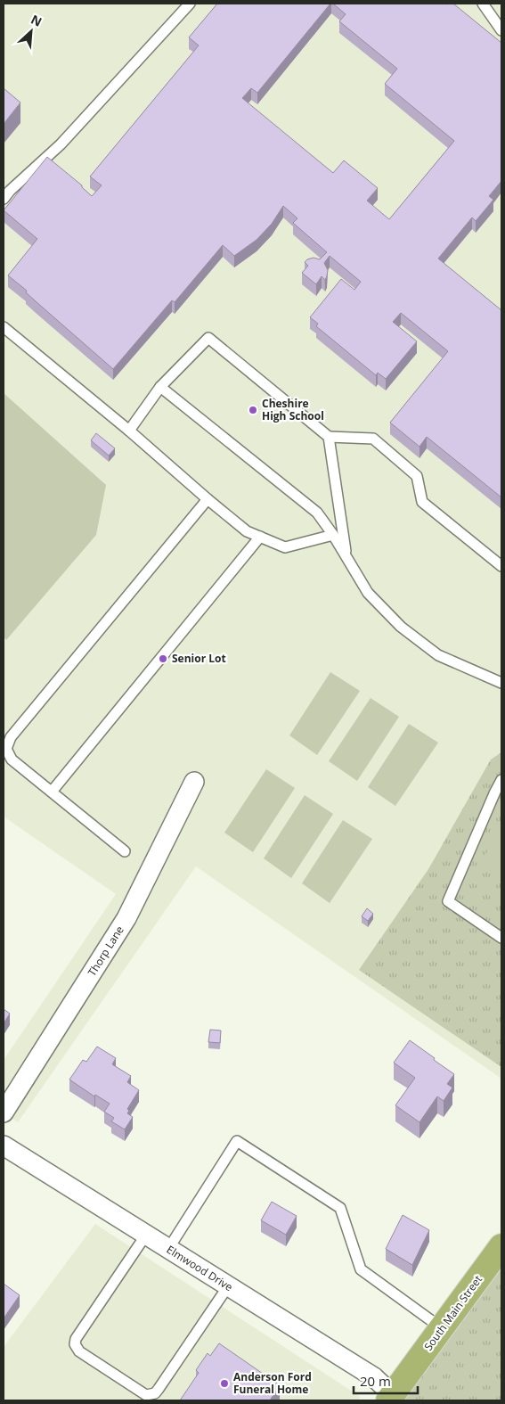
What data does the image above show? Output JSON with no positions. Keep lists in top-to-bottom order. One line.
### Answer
{"streets":{"highway":["South Main Street"],"street":["Thorp Lane","Elmwood Drive"]},"crossings":[["Elmwood Drive","South Main Street"]],"places":["Cheshire High School","Senior Lot","Anderson Ford Funeral Home"],"scale_bar":"20 m","north":"top right"}
